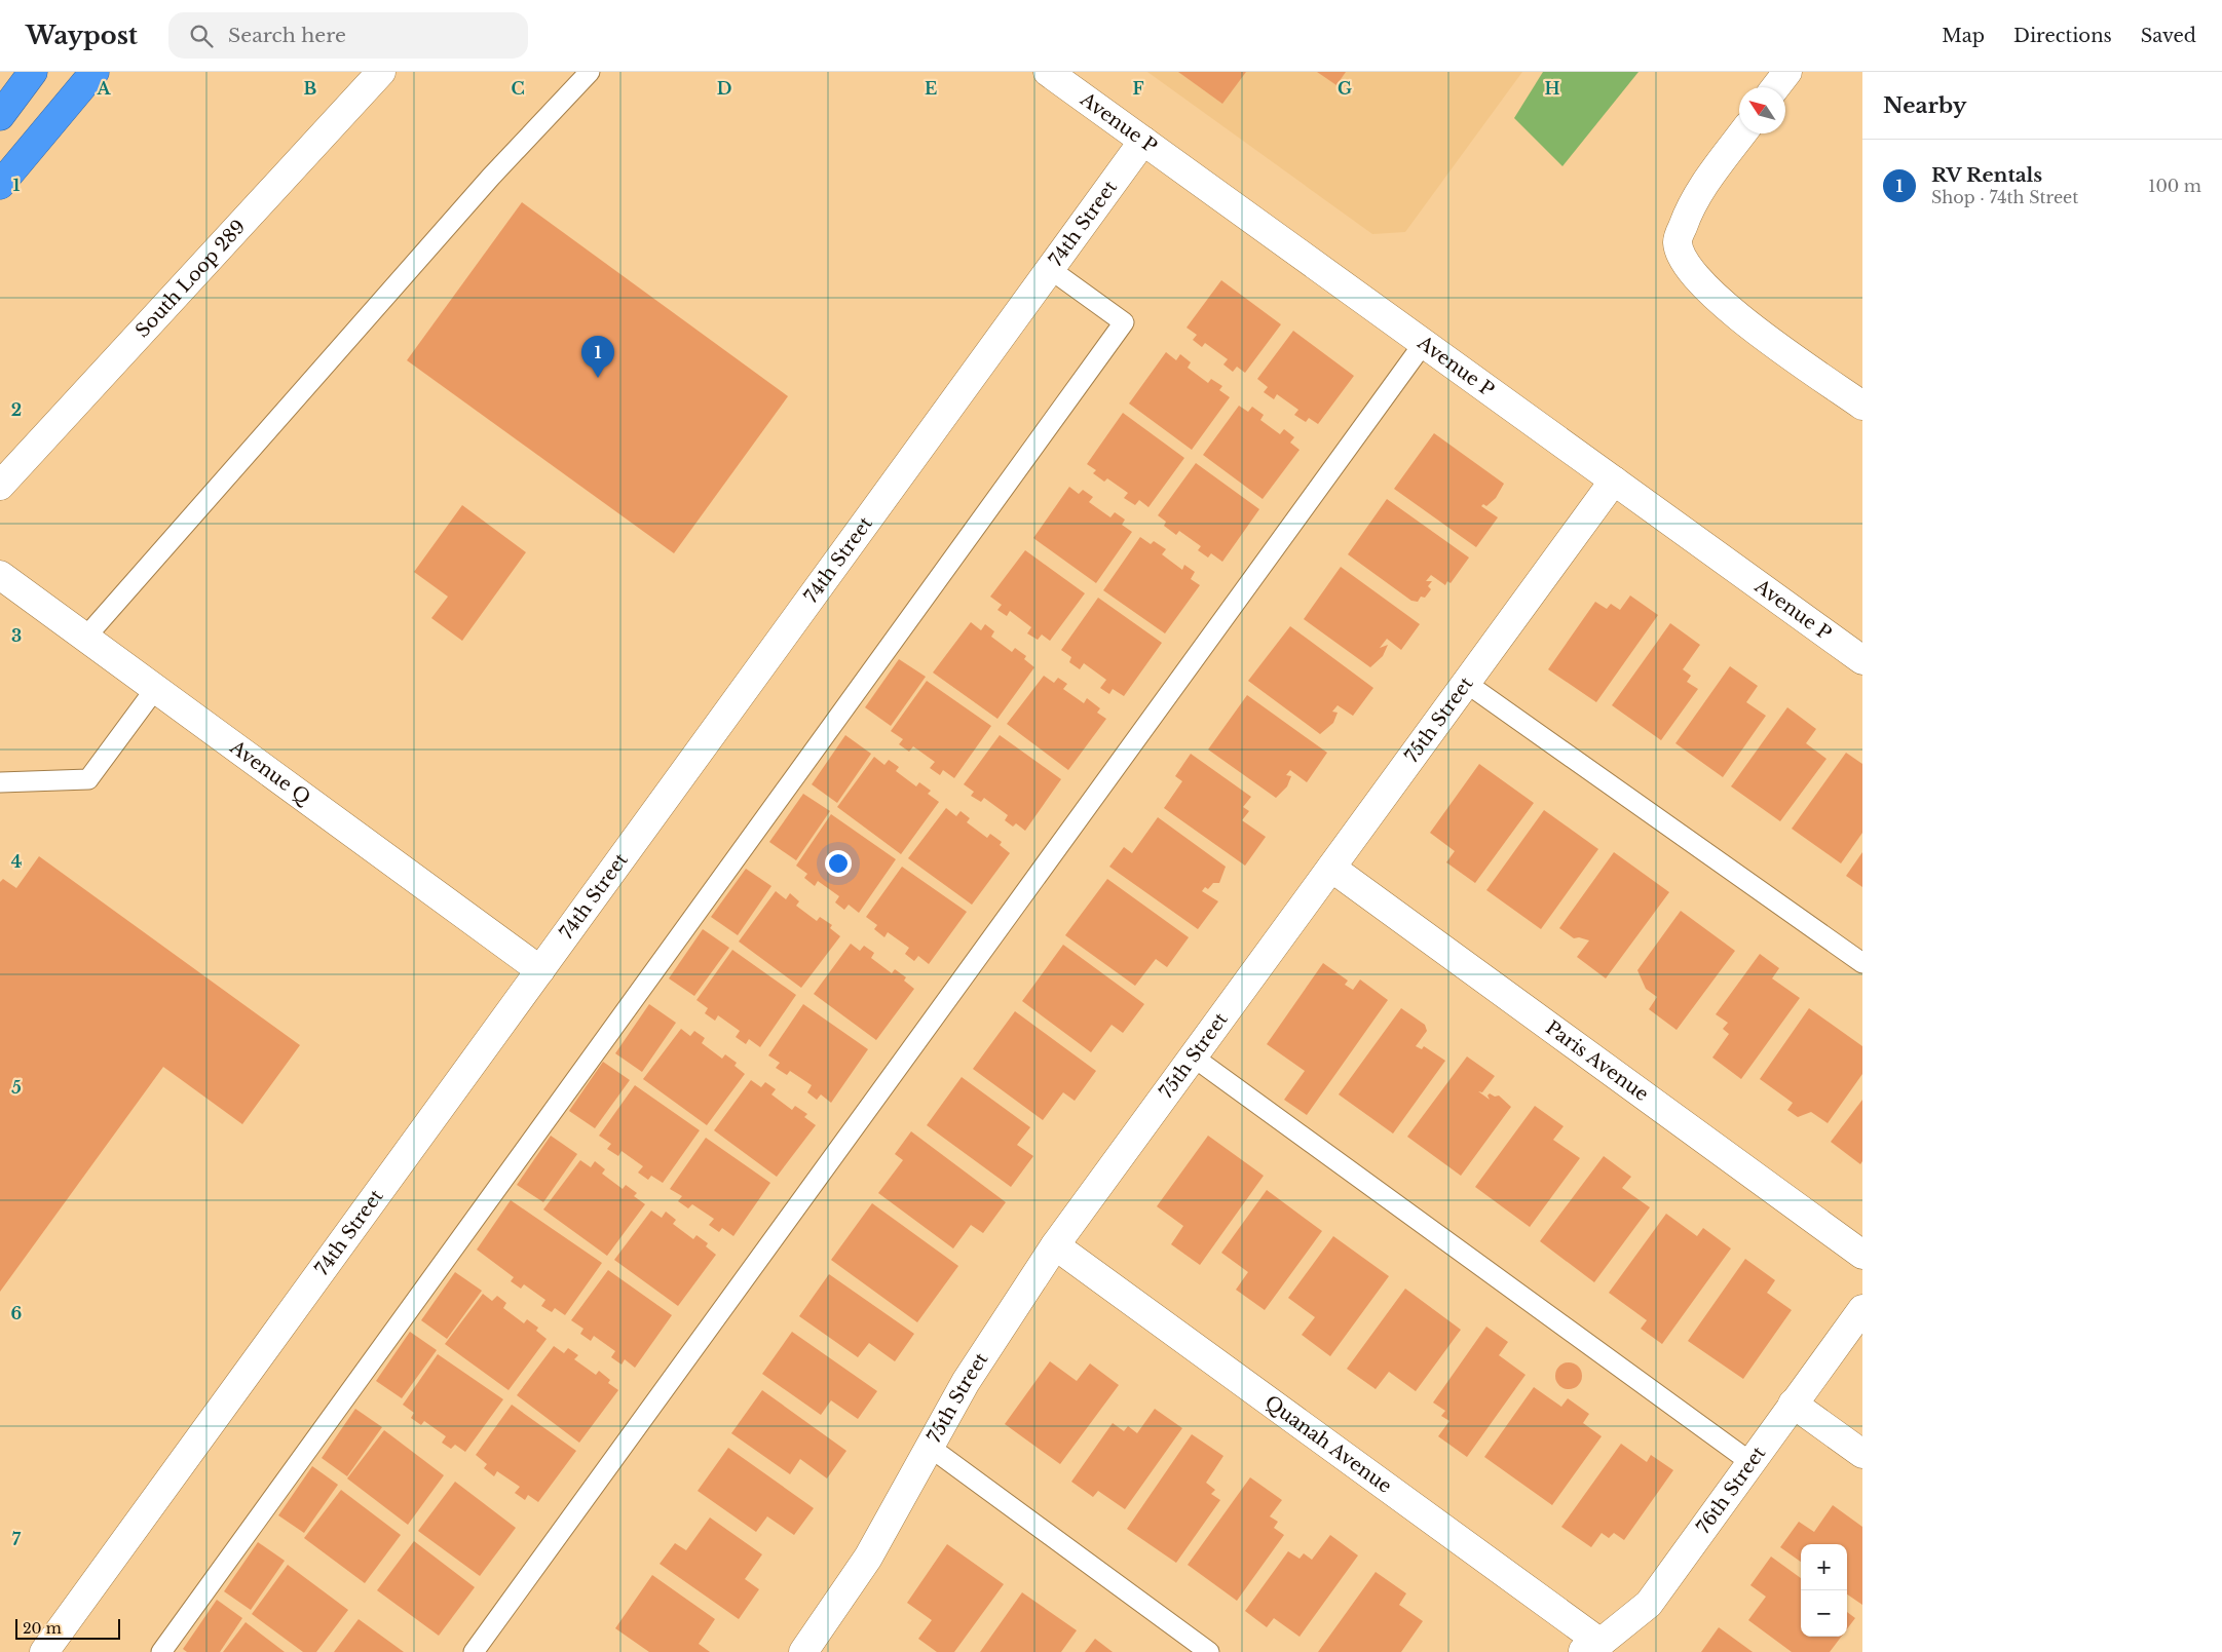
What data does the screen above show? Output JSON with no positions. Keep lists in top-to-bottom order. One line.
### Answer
{"streets":{"street":["Avenue P","74th Street","South Loop 289","75th Street","Avenue Q","Paris Avenue","Quanah Avenue","76th Street"]},"crossings":[["Avenue P","74th Street"],["Avenue P","75th Street"],["74th Street","Avenue Q"],["75th Street","Paris Avenue"],["75th Street","Quanah Avenue"],["Quanah Avenue","76th Street"]],"scale_bar":"20 m","north":"top left","page":{"header":"Waypost","search":"Search here","nav":["Map","Directions","Saved"],"heading":"Nearby","list":[{"mark":"1","name":"RV Rentals","note":"Shop · 74th Street","value":"100 m"}],"pins":"1","map_buttons":["+","−"],"scale":"20 m"},"grid":{"columns":["A","B","C","D","E","F","G","H"],"rows":["1","2","3","4","5","6","7"]}}
